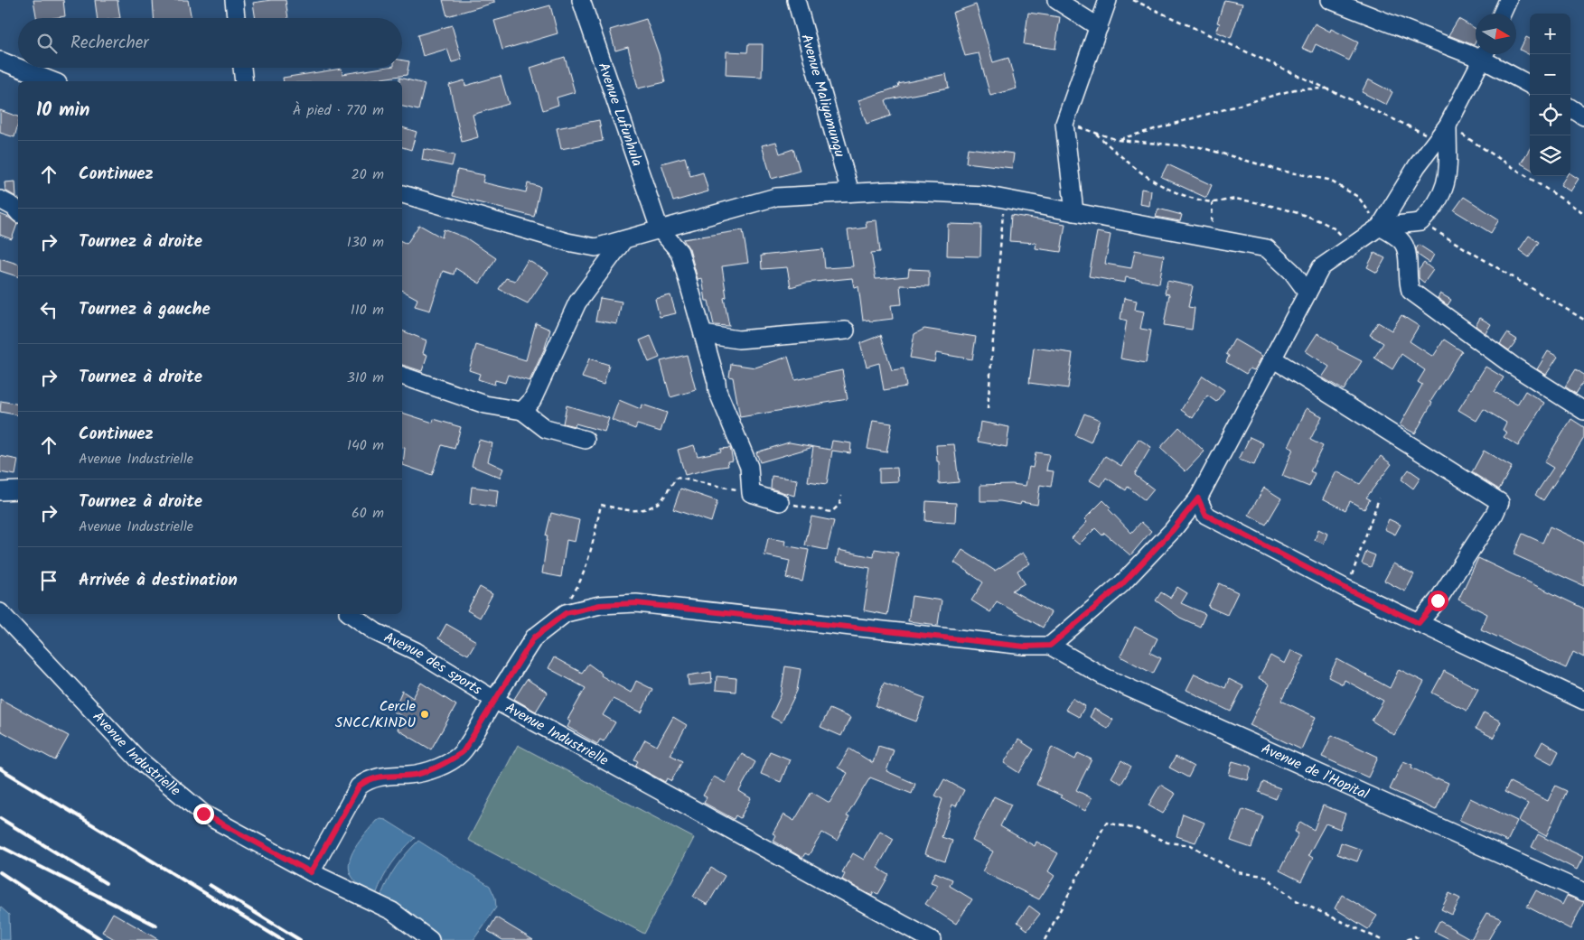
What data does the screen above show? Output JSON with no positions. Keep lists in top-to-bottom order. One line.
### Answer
{"streets":{"street":["Avenue Maliyamungu","Avenue Lufunhula","Avenue des sports","Avenue Industrielle","Avenue de l'Hopital"]},"crossings":[["Avenue des sports","Avenue Industrielle"]],"places":["Cercle SNCC/KINDU"],"north":"right","page":{"map_buttons":["+","−"],"search":"Rechercher","heading":["10 min","À pied · 770 m"],"list":[["Continuez","20 m"],["Tournez à droite","130 m"],["Tournez à gauche","110 m"],["Tournez à droite","310 m"],["Continuez","Avenue Industrielle","140 m"],["Tournez à droite","Avenue Industrielle","60 m"],"Arrivée à destination"]}}
